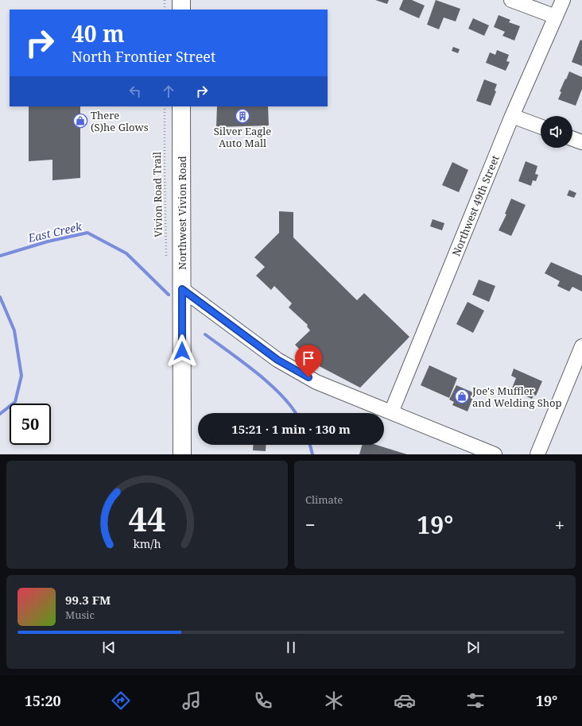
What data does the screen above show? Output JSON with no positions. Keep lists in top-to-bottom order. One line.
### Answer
{"streets":{"main road":["Northwest Vivion Road"],"street":["Northwest 49th Street"],"path":["Vivion Road Trail"]},"water":["East Creek"],"places":{"building":["Silver Eagle Auto Mall"],"shop":["There (S)he Glows","Joe's Muffler and Welding Shop"]},"page":{"turn":["40 m","North Frontier Street"],"limit":"50","trip":"15:21 · 1 min · 130 m","tile":"Climate","heat":["−","19°","+"],"song":["99.3 FM","Music"],"tabs":["15:20","19°"],"gauge":["44","km/h"]}}
